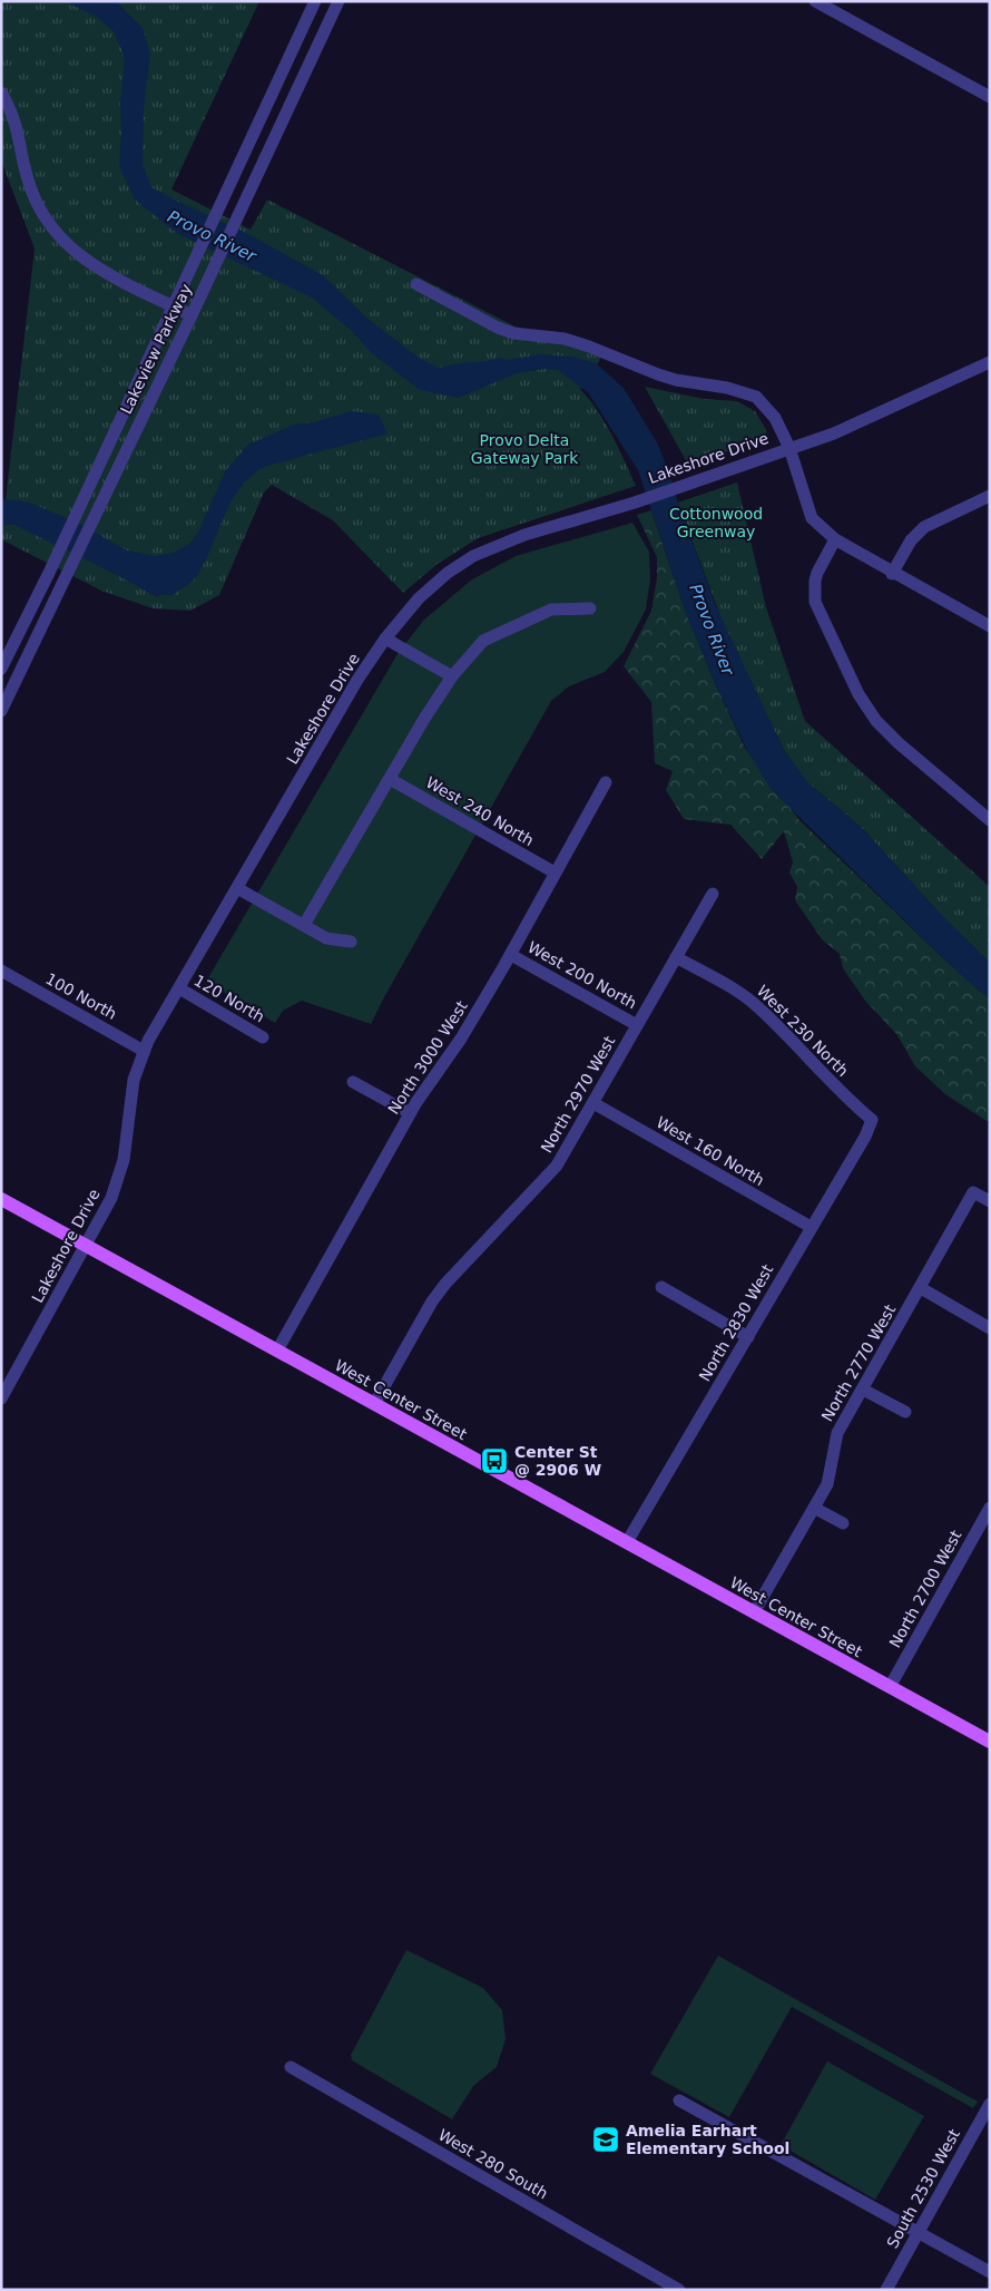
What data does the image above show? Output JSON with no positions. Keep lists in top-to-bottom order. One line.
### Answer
{"streets":{"main road":["West Center Street"],"street":["Lakeview Parkway","Lakeshore Drive","West 240 North","West 200 North","100 North","120 North","West 230 North","North 3000 West","North 2970 West","West 160 North","North 2830 West","North 2770 West","North 2700 West","West 280 South","South 2530 West"]},"crossings":[["Lakeshore Drive","100 North"],["Lakeshore Drive","120 North"],["Lakeshore Drive","West Center Street"],["West 240 North","North 3000 West"],["West 200 North","North 3000 West"],["West 200 North","North 2970 West"],["West 230 North","North 2970 West"],["West 230 North","North 2830 West"],["North 3000 West","West Center Street"],["North 2970 West","West 160 North"],["North 2970 West","West Center Street"],["West 160 North","North 2830 West"],["North 2830 West","West Center Street"],["North 2770 West","West Center Street"],["West Center Street","North 2700 West"]],"water":["Provo River"],"parks":["Provo Delta Gateway Park","Cottonwood Greenway"],"places":{"bus stop":["Center St @ 2906 W"],"school or university":["Amelia Earhart Elementary School"]}}
